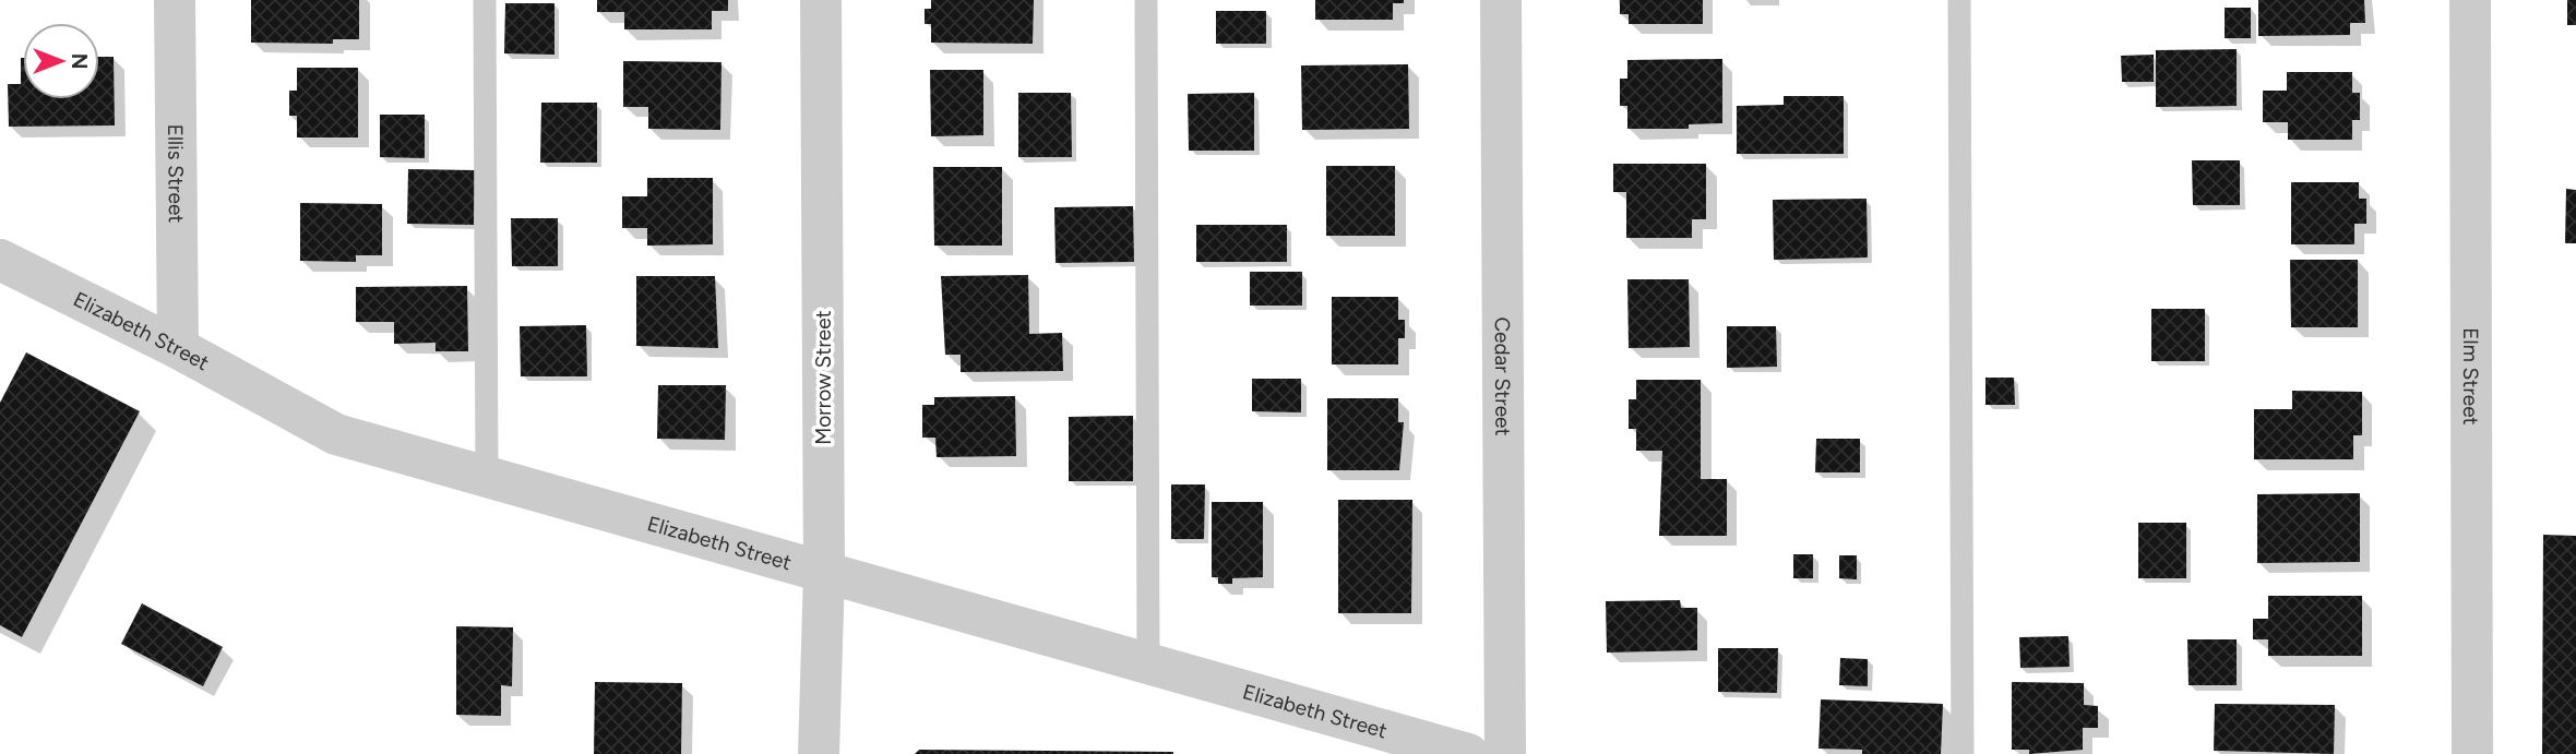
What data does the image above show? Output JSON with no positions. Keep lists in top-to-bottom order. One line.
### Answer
{"streets":{"street":["Ellis Street","Elizabeth Street","Cedar Street","Elm Street","Morrow Street"]},"crossings":[["Ellis Street","Elizabeth Street"],["Elizabeth Street","Morrow Street"]],"north":"right"}
